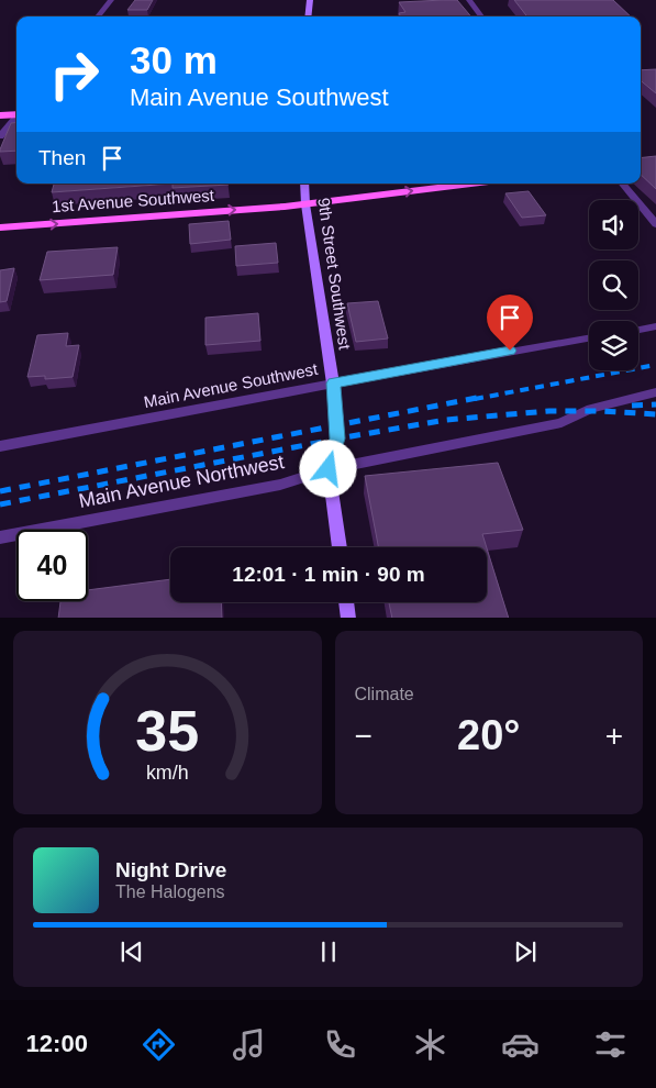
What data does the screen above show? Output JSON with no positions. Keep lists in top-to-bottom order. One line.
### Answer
{"streets":{"main road":["1st Avenue Southwest"],"street":["9th Street Southwest","Main Avenue Southwest","Main Avenue Northwest"]},"crossings":[["1st Avenue Southwest","9th Street Southwest"],["9th Street Southwest","Main Avenue Southwest"],["9th Street Southwest","Main Avenue Northwest"]],"one_way":["1st Avenue Southwest"],"page":{"turn":["30 m","Main Avenue Southwest"],"then":"Then","limit":"40","trip":"12:01 · 1 min · 90 m","tile":"Climate","heat":["−","20°","+"],"song":["Night Drive","The Halogens"],"tabs":"12:00","gauge":["35","km/h"]}}
